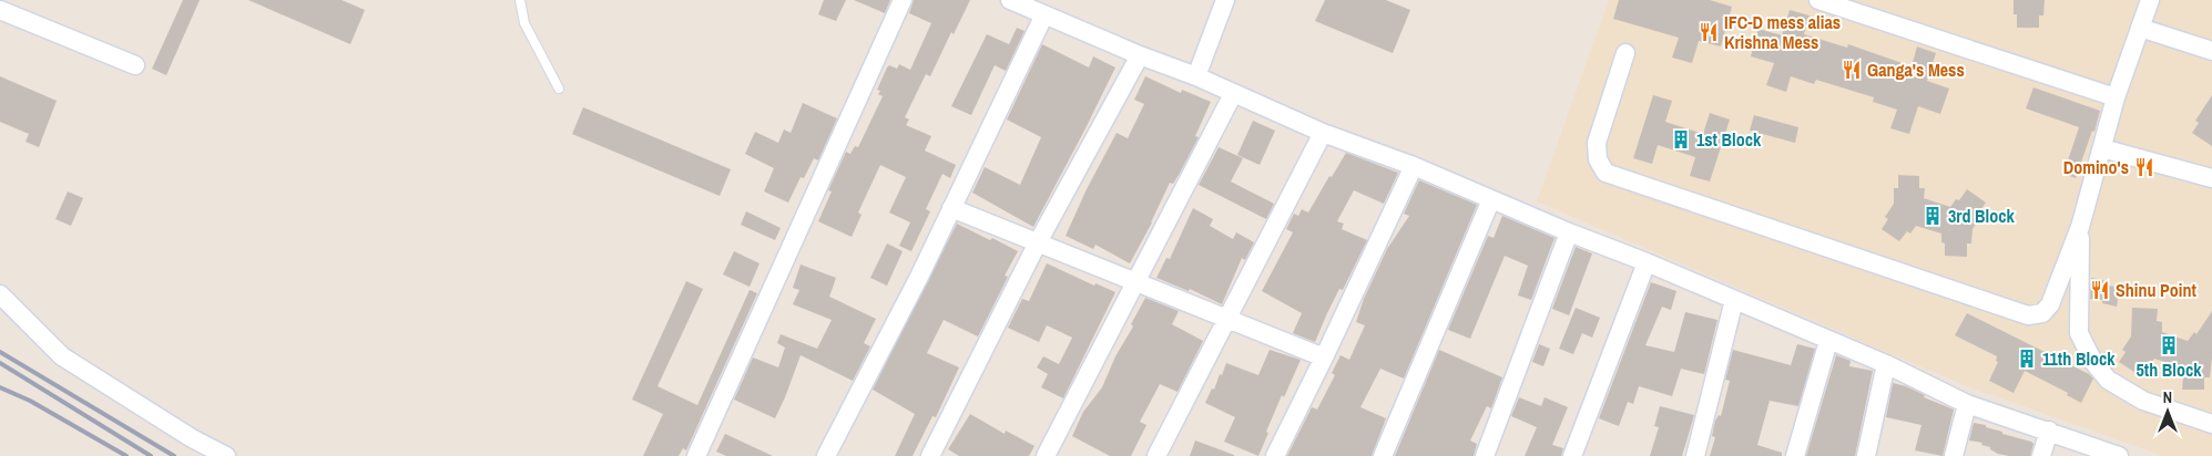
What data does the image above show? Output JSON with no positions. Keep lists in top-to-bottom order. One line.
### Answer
{"places":{"restaurant":["IFC-D mess alias Krishna Mess","Ganga's Mess","Domino's","Shinu Point"],"building":["1st Block","3rd Block","5th Block","11th Block"]},"north":"top"}
